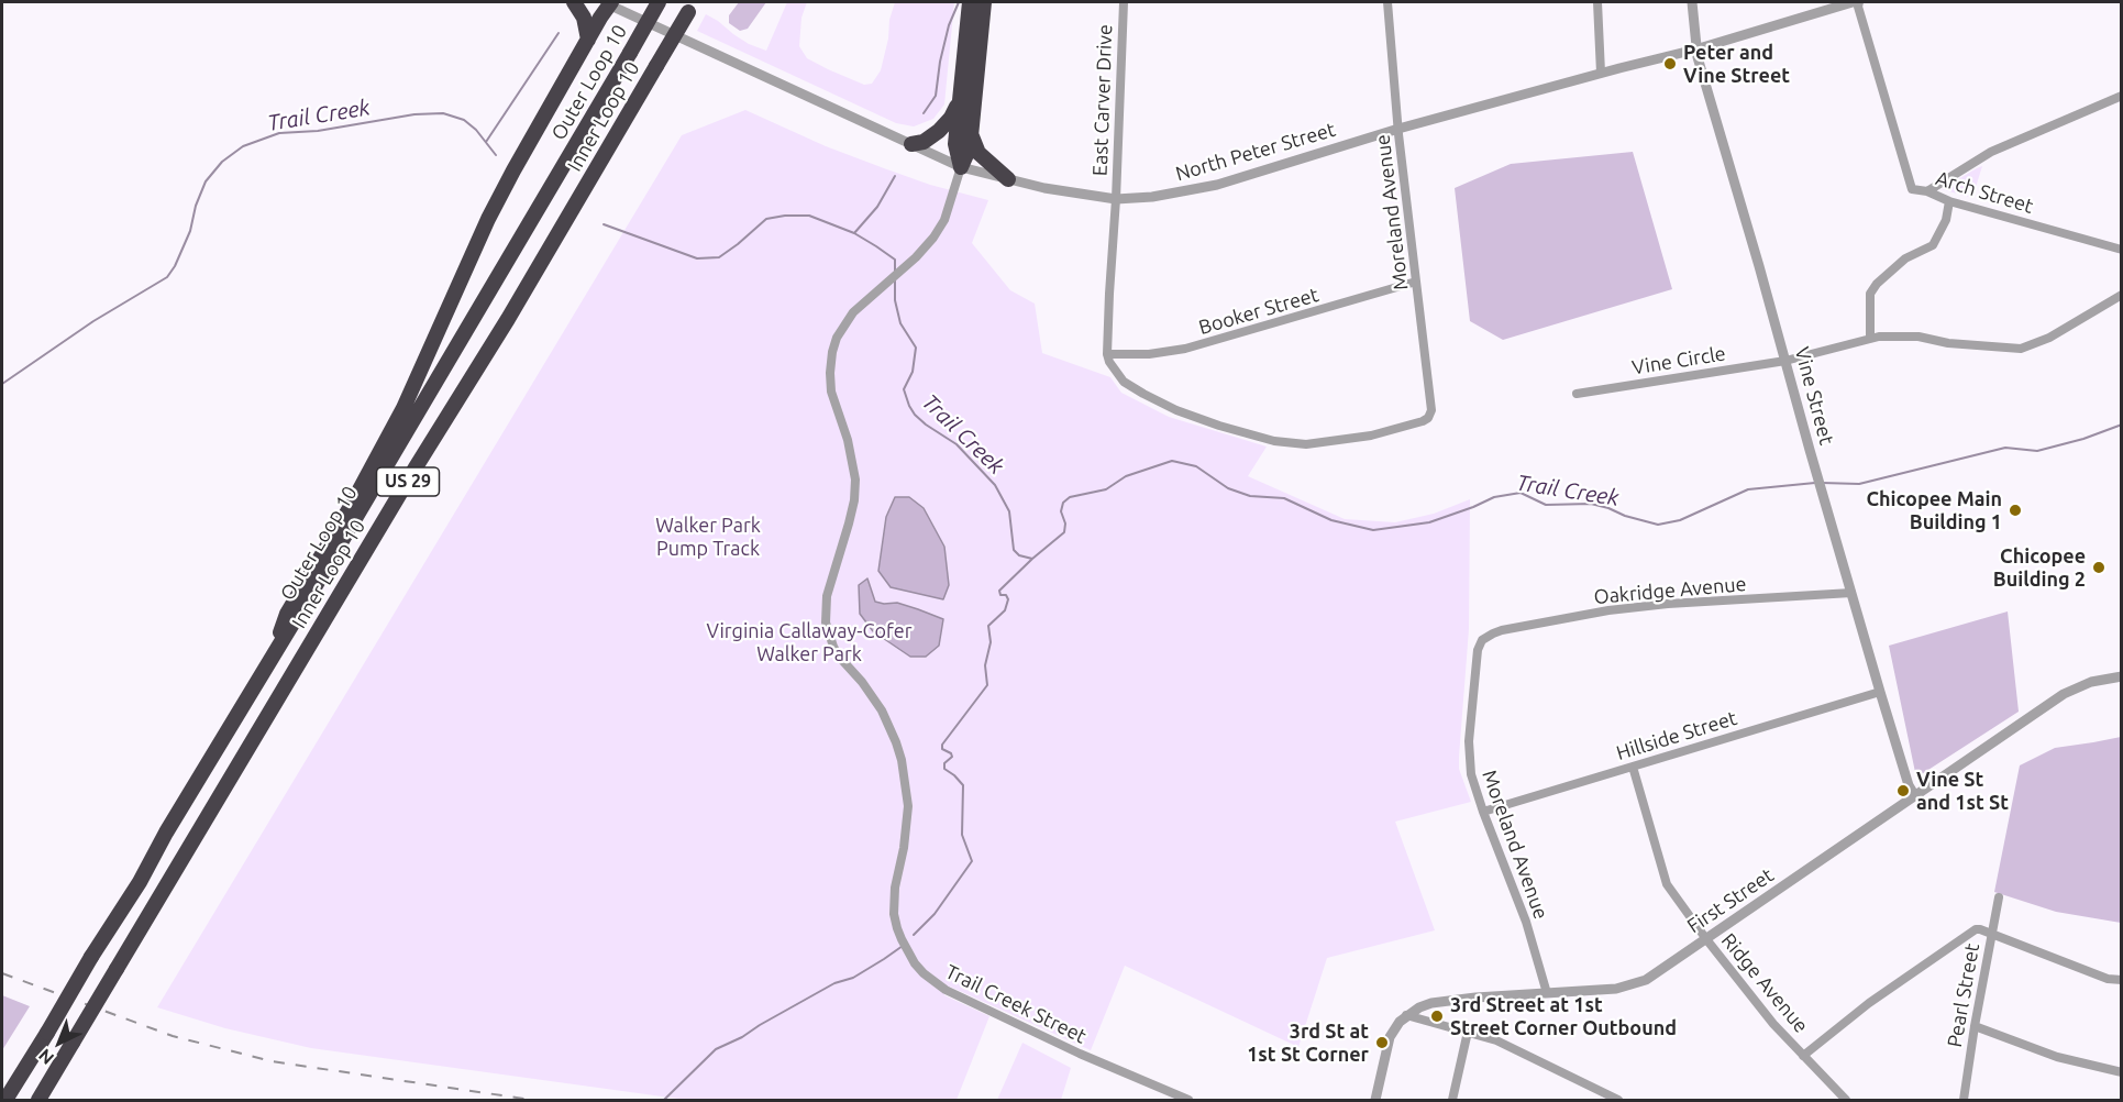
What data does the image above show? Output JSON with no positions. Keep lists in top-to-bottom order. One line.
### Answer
{"streets":{"highway":["Outer Loop 10","Inner Loop 10","US 29"],"street":["East Carver Drive","North Peter Street","Arch Street","Moreland Avenue","Booker Street","Vine Circle","Vine Street","Oakridge Avenue","Hillside Street","First Street","Ridge Avenue","Pearl Street","Trail Creek Street"]},"crossings":[["East Carver Drive","North Peter Street"],["East Carver Drive","Moreland Avenue"],["East Carver Drive","Booker Street"],["North Peter Street","Moreland Avenue"],["North Peter Street","Vine Street"],["North Peter Street","Trail Creek Street"],["Moreland Avenue","Booker Street"],["Moreland Avenue","Oakridge Avenue"],["Moreland Avenue","Hillside Street"],["Moreland Avenue","First Street"],["Vine Circle","Vine Street"],["Vine Street","Oakridge Avenue"],["Vine Street","Hillside Street"],["Vine Street","First Street"],["Hillside Street","Ridge Avenue"],["First Street","Ridge Avenue"]],"water":["Trail Creek"],"parks":["Walker Park Pump Track","Virginia Callaway-Cofer Walker Park"],"places":["Peter and Vine Street","Chicopee Main Building 1","Chicopee Building 2","Vine St and 1st St","3rd Street at 1st Street Corner Outbound","3rd St at 1st St Corner"],"north":"bottom left"}
